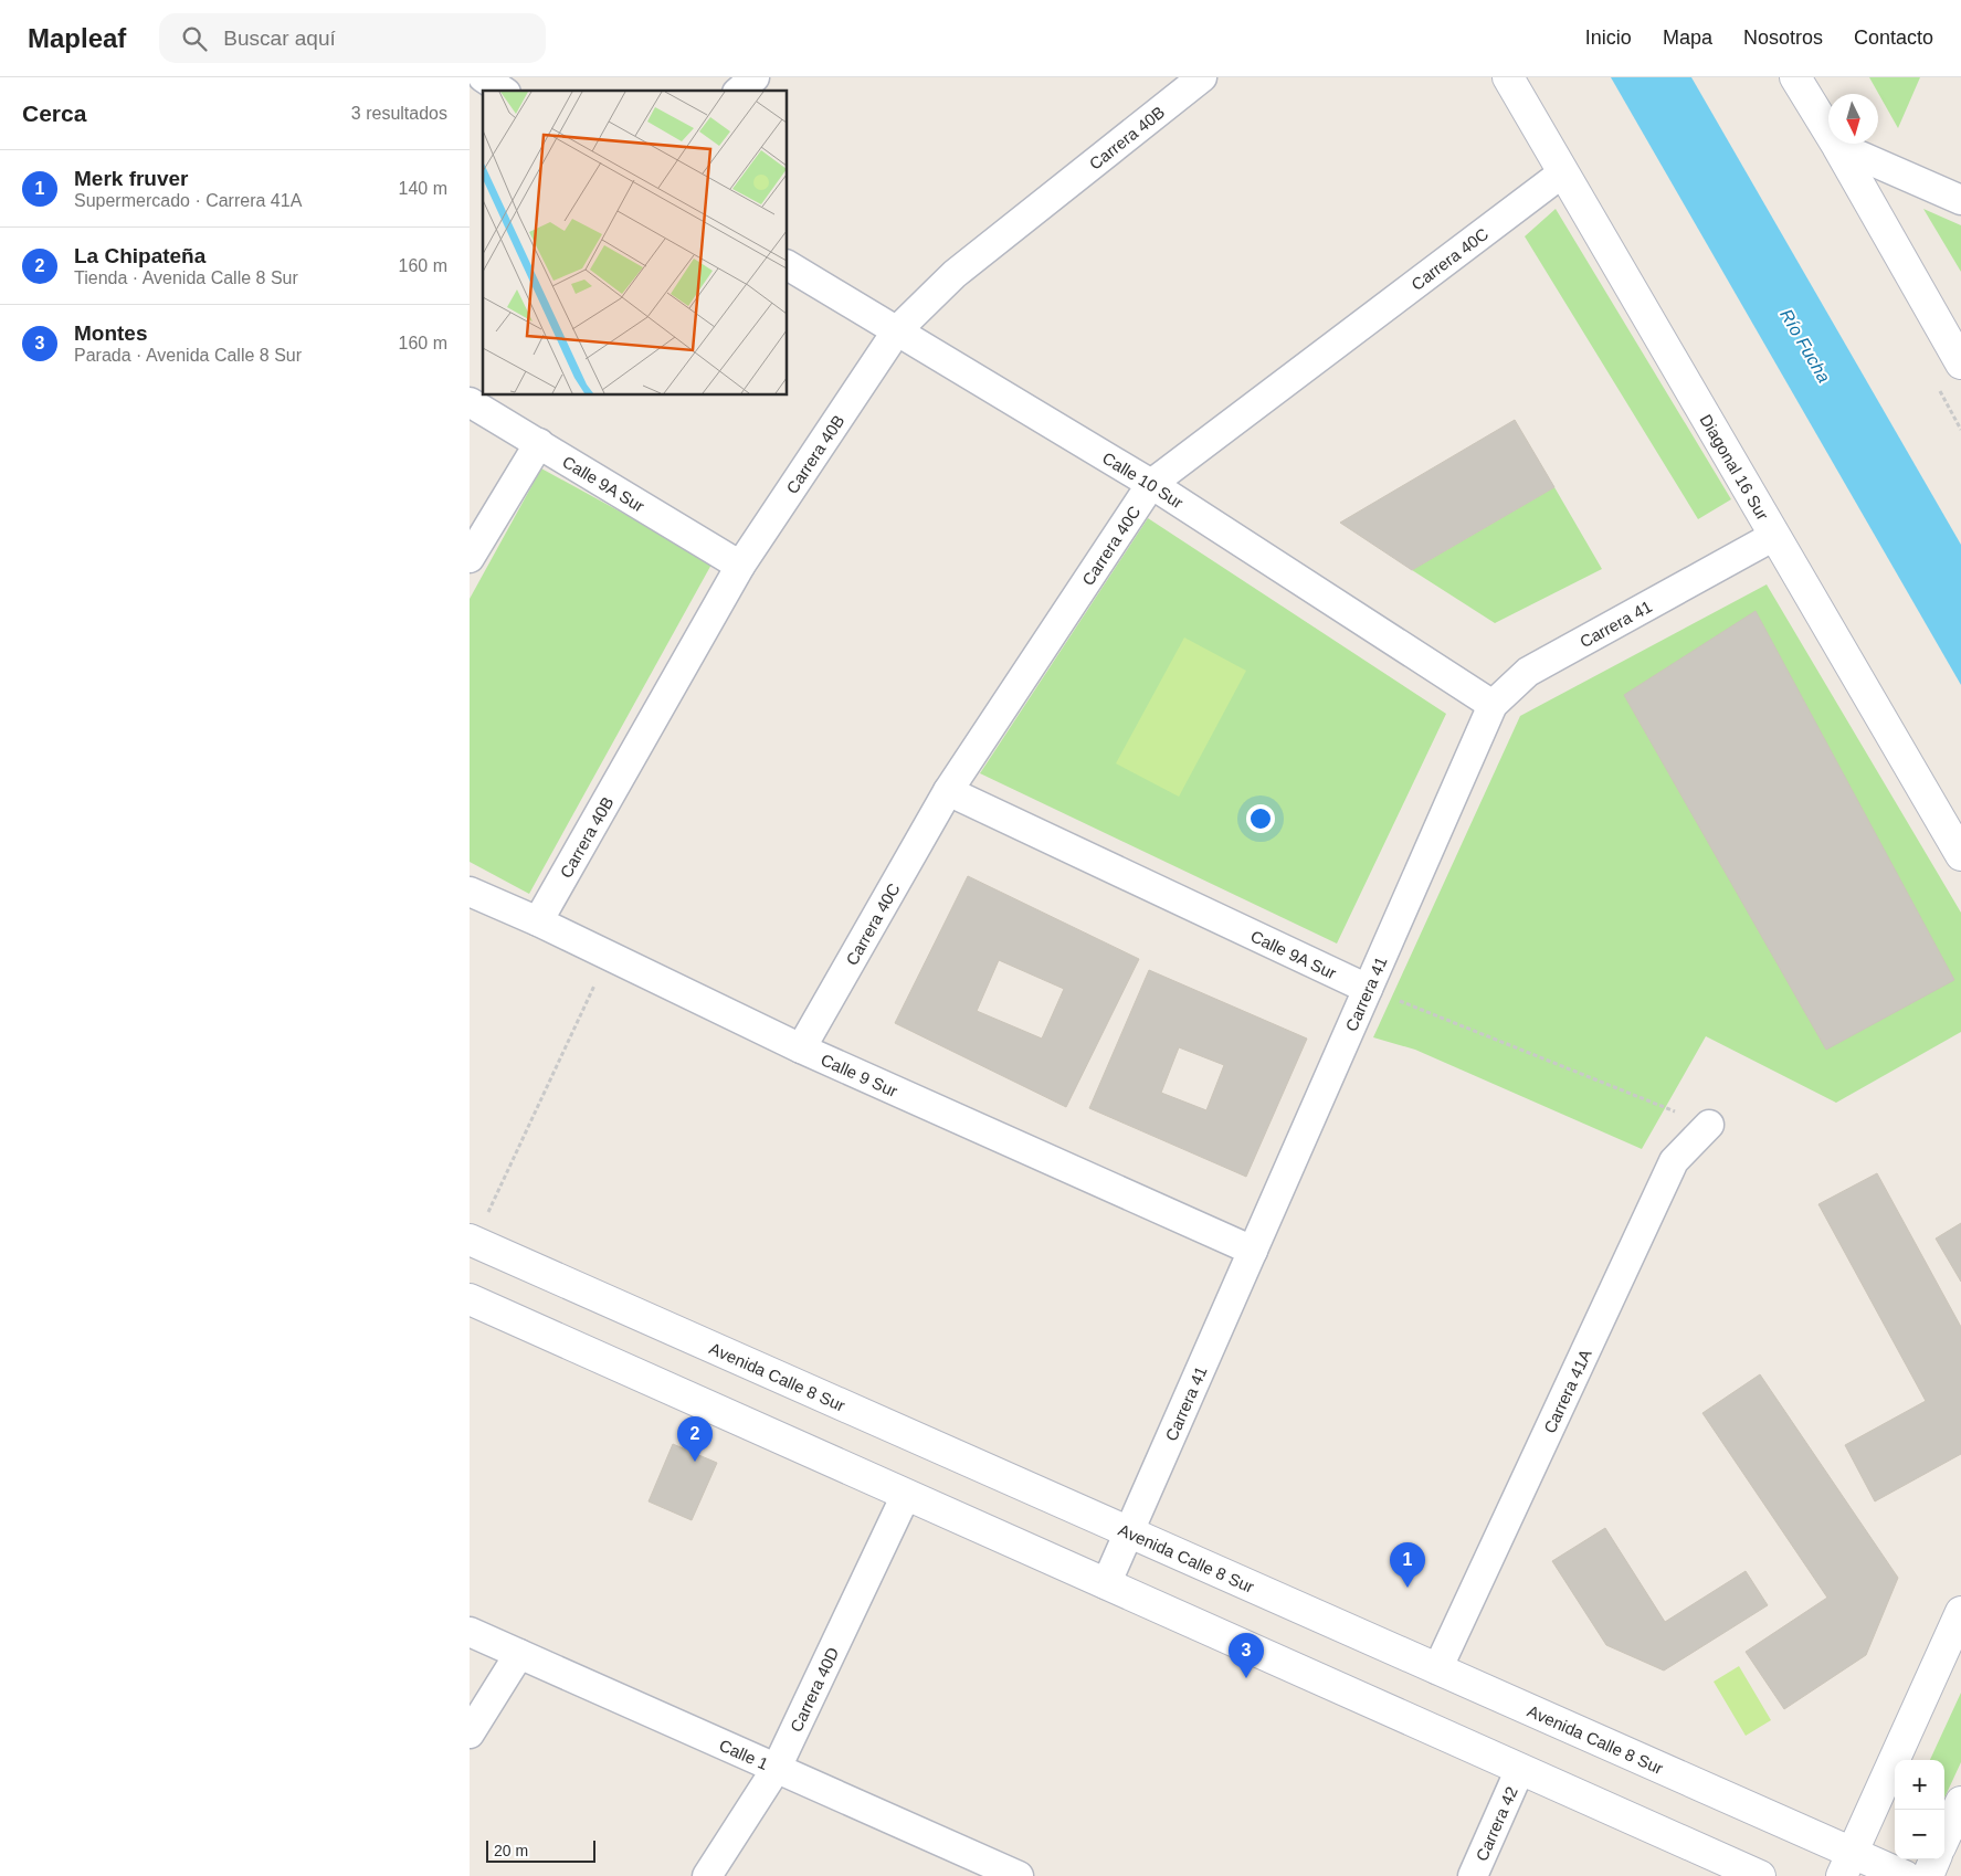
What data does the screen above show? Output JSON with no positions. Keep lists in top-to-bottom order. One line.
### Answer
{"streets":{"main road":["Diagonal 16 Sur","Avenida Calle 8 Sur"],"street":["Carrera 40B","Carrera 40C","Calle 10 Sur","Calle 9A Sur","Carrera 41","Calle 9 Sur","Carrera 41A","Carrera 40D","Calle 1","Carrera 42"]},"crossings":[["Carrera 40B","Calle 10 Sur"],["Carrera 40B","Calle 9A Sur"],["Carrera 40B","Calle 9 Sur"],["Carrera 40C","Diagonal 16 Sur"],["Carrera 40C","Calle 10 Sur"],["Carrera 40C","Calle 9A Sur"],["Carrera 40C","Calle 9 Sur"],["Diagonal 16 Sur","Carrera 41"],["Calle 10 Sur","Carrera 41"],["Calle 9A Sur","Carrera 41"],["Carrera 41","Calle 9 Sur"],["Carrera 41","Avenida Calle 8 Sur"],["Avenida Calle 8 Sur","Carrera 41A"],["Carrera 40D","Calle 1"]],"water":["Río Fucha"],"scale_bar":"20 m","north":"bottom","page":{"header":"Mapleaf","search":"Buscar aquí","nav":["Inicio","Mapa","Nosotros","Contacto"],"heading":["Cerca","3 resultados"],"list":[{"mark":"1","name":"Merk fruver","note":"Supermercado · Carrera 41A","value":"140 m"},{"mark":"2","name":"La Chipateña","note":"Tienda · Avenida Calle 8 Sur","value":"160 m"},{"mark":"3","name":"Montes","note":"Parada · Avenida Calle 8 Sur","value":"160 m"}],"pins":["2","1","3"],"map_buttons":["+","−"],"scale":"20 m"}}
